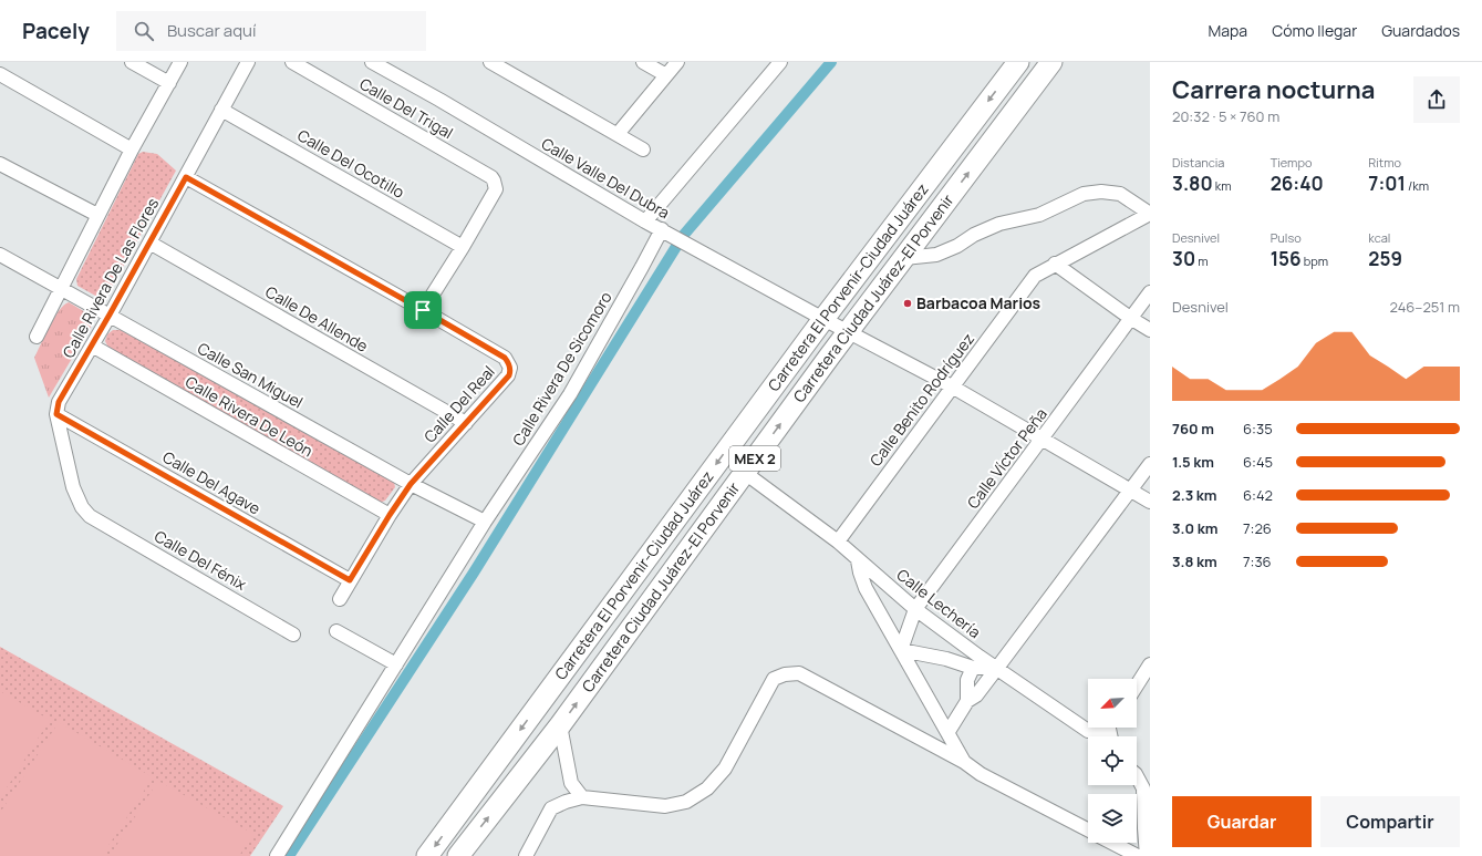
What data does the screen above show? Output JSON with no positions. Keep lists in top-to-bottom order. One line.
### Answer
{"streets":{"main road":["Carretera El Porvenir-Ciudad Juárez","Carretera Ciudad Juárez-El Porvenir","MEX 2"],"street":["Calle Del Trigal","Calle Del Ocotillo","Calle Valle Del Dubra","Calle Rivera De Las Flores","Calle De Allende","Calle Rivera De Sicomoro","Calle San Miguel","Calle Benito Rodríguez","Calle Del Real","Calle Rivera De León","Calle Víctor Peña","Calle Del Agave","Calle Del Fénix","Calle Lechería"]},"crossings":[["Calle Del Trigal","Calle Del Ocotillo"],["Calle Del Ocotillo","Calle Rivera De Las Flores"],["Calle Valle Del Dubra","Carretera El Porvenir-Ciudad Juárez"],["Calle Valle Del Dubra","Carretera Ciudad Juárez-El Porvenir"],["Calle Valle Del Dubra","Calle Rivera De Sicomoro"],["Calle Valle Del Dubra","Calle Benito Rodríguez"],["Calle Valle Del Dubra","Calle Víctor Peña"],["Calle Rivera De Las Flores","Calle De Allende"],["Calle Rivera De Las Flores","Calle San Miguel"],["Calle Rivera De Las Flores","Calle Del Real"],["Calle Rivera De Las Flores","Calle Rivera De León"],["Calle Rivera De Las Flores","Calle Del Agave"],["Calle Rivera De Las Flores","Calle Del Fénix"],["Carretera Ciudad Juárez-El Porvenir","Calle Lechería"],["Calle De Allende","Calle Del Real"],["Calle Rivera De Sicomoro","Calle San Miguel"],["Calle San Miguel","Calle Del Real"],["Calle Benito Rodríguez","Calle Lechería"],["Calle Del Real","Calle Rivera De León"],["Calle Del Real","Calle Del Agave"],["Calle Víctor Peña","Calle Lechería"],["Calle Del Agave","Calle Del Fénix"]],"one_way":["Carretera El Porvenir-Ciudad Juárez","Carretera Ciudad Juárez-El Porvenir"],"places":["Barbacoa Marios"],"north":"bottom left","page":{"header":"Pacely","search":"Buscar aquí","nav":["Mapa","Cómo llegar","Guardados"],"heading":["Carrera nocturna","20:32 · 5 × 760 m"],"stats":[["Distancia","3.80 km"],["Tiempo","26:40"],["Ritmo","7:01 /km"],["Desnivel","30 m"],["Pulso","156 bpm"],["kcal","259"]],"chart":["Desnivel","246–251 m"],"list":[{"name":"760 m","note":"6:35"},{"name":"1.5 km","note":"6:45"},{"name":"2.3 km","note":"6:42"},{"name":"3.0 km","note":"7:26"},{"name":"3.8 km","note":"7:36"}],"buttons":["Guardar","Compartir"]}}
